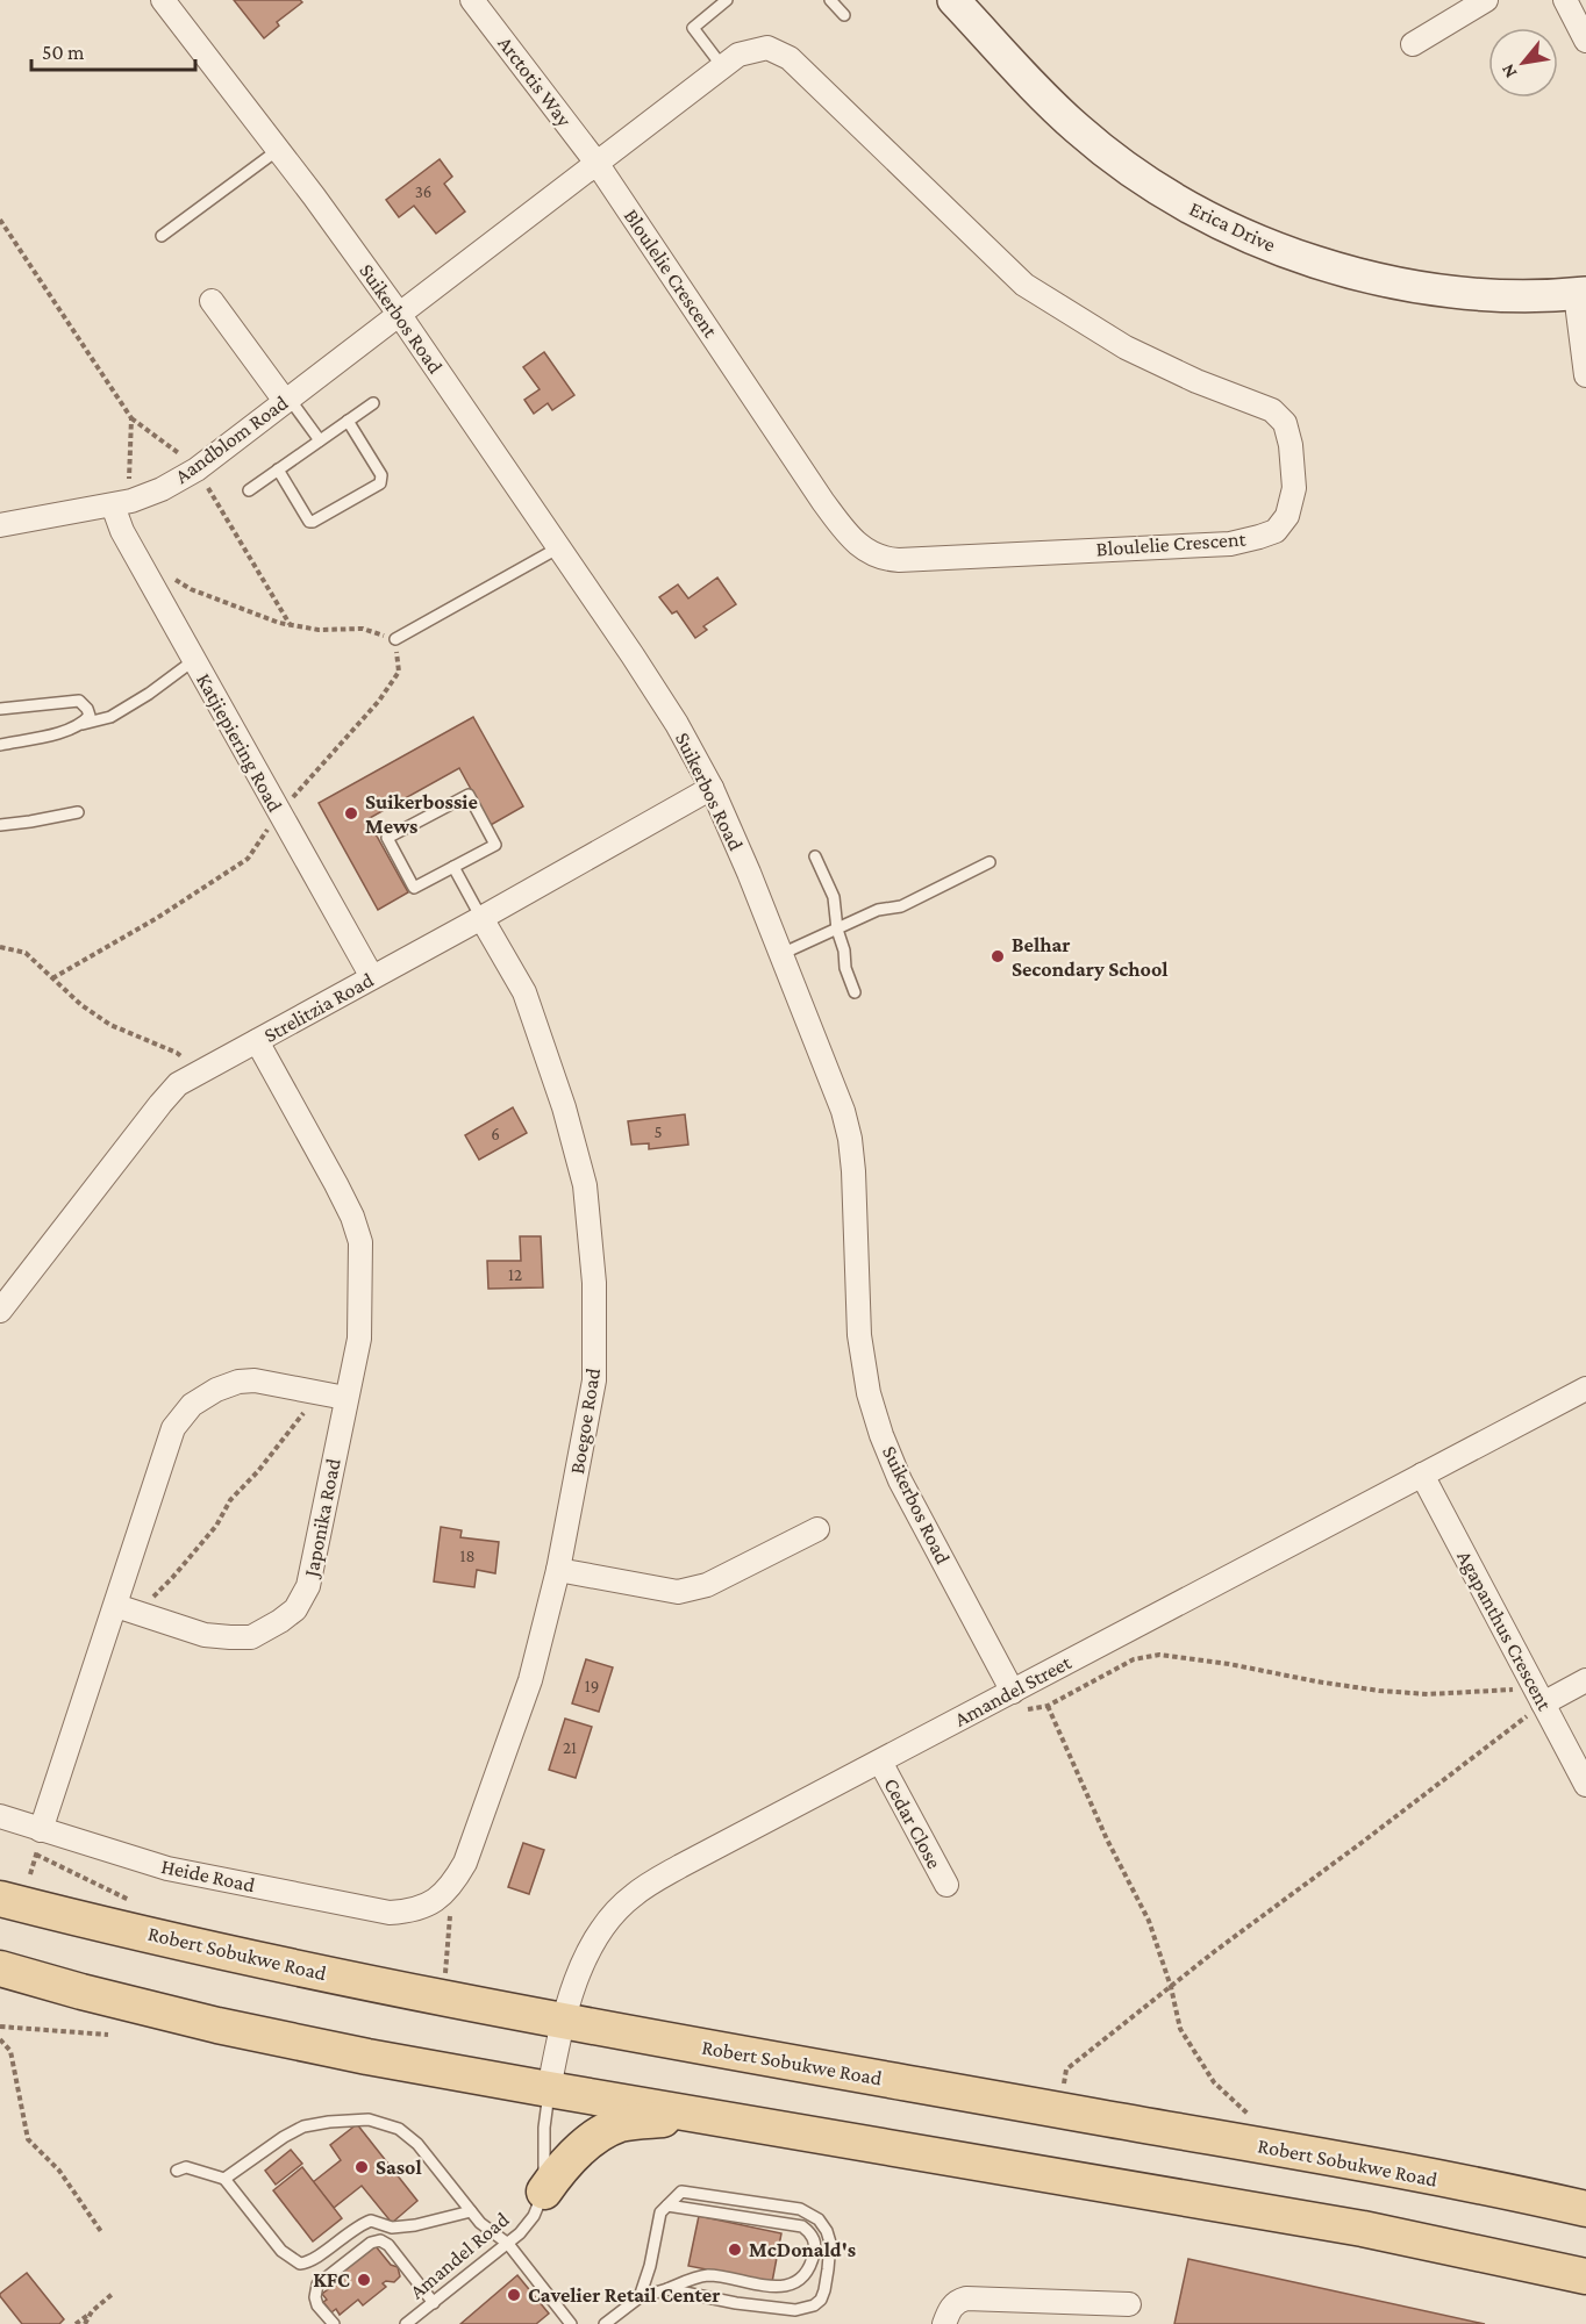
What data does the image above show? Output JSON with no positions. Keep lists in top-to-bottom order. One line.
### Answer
{"streets":{"main road":["Erica Drive","Robert Sobukwe Road"],"street":["Arctotis Way","Bloulelie Crescent","Suikerbos Road","Aandblom Road","Katjiepiering Road","Strelitzia Road","Boegoe Road","Japonika Road","Agapanthus Crescent","Amandel Street","Cedar Close","Heide Road"],"lane":["Amandel Road"]},"crossings":[["Arctotis Way","Bloulelie Crescent"],["Bloulelie Crescent","Suikerbos Road"],["Bloulelie Crescent","Aandblom Road"],["Suikerbos Road","Aandblom Road"],["Suikerbos Road","Strelitzia Road"],["Suikerbos Road","Amandel Street"],["Aandblom Road","Katjiepiering Road"],["Katjiepiering Road","Strelitzia Road"],["Strelitzia Road","Boegoe Road"],["Strelitzia Road","Japonika Road"],["Boegoe Road","Heide Road"],["Agapanthus Crescent","Amandel Street"],["Amandel Street","Cedar Close"],["Amandel Street","Robert Sobukwe Road"],["Amandel Street","Amandel Road"]],"places":["Suikerbossie Mews","Belhar Secondary School","Sasol","McDonald's","KFC","Cavelier Retail Center"],"house_numbers":["36","5","6","12","18","19","21"],"scale_bar":"50 m","north":"bottom left"}
